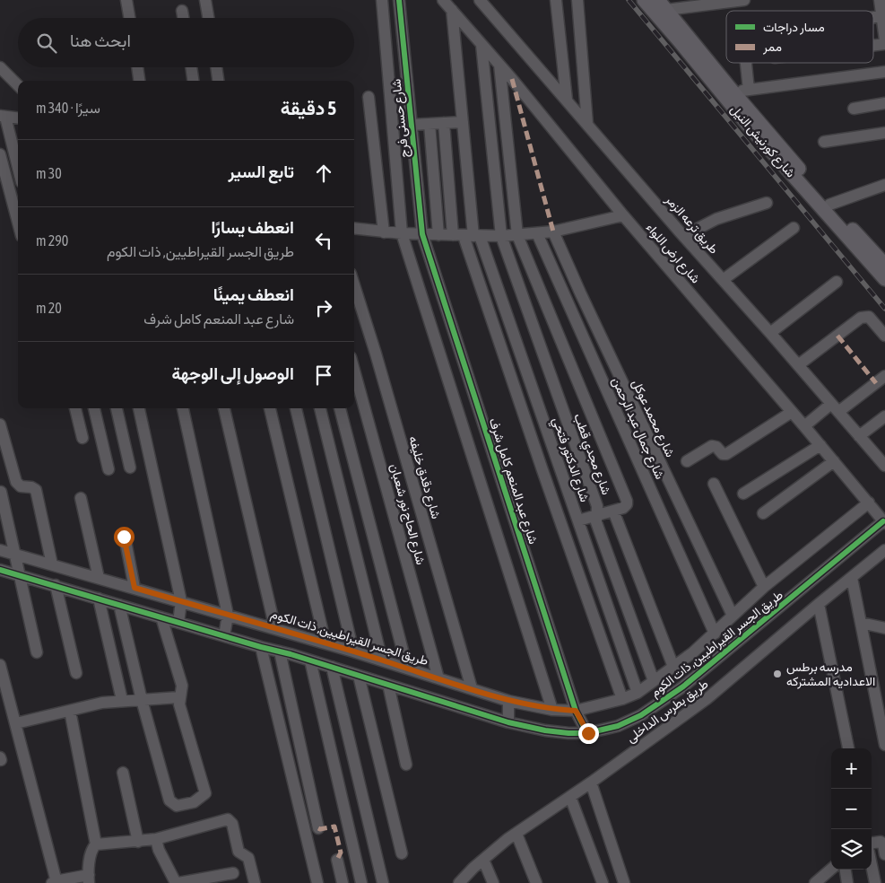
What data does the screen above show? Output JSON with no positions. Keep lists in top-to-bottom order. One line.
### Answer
{"streets":{"main road":["شارع كورنيش النيل"],"street":["شارع حسنى فرج","طريق ترعه الزمر","شارع ارض اللواء","شارع محمد عوكل","شارع جمال عبد الرحمن","شارع مجدي قطب","شارع الدكتور فتحي","شارع دقدق خليفه","شارع عبد المنعم كامل شرف","شارع الحاج نور شعبان","طريق الجسر القيراطيين, ذات الكوم","طريق بطرس الداخلى"]},"crossings":[["شارع حسنى فرج","شارع عبد المنعم كامل شرف"],["شارع ارض اللواء","شارع مجدي قطب"],["شارع ارض اللواء","طريق الجسر القيراطيين, ذات الكوم"],["شارع محمد عوكل","طريق الجسر القيراطيين, ذات الكوم"],["شارع جمال عبد الرحمن","طريق الجسر القيراطيين, ذات الكوم"],["شارع مجدي قطب","طريق الجسر القيراطيين, ذات الكوم"],["شارع الدكتور فتحي","طريق الجسر القيراطيين, ذات الكوم"],["شارع دقدق خليفه","طريق الجسر القيراطيين, ذات الكوم"],["شارع عبد المنعم كامل شرف","طريق الجسر القيراطيين, ذات الكوم"],["شارع الحاج نور شعبان","طريق الجسر القيراطيين, ذات الكوم"]],"places":["مدرسه برطس الاعداديه المشتركه"],"legend":["مسار دراجات","ممر"],"page":{"search":"ابحث هنا","heading":["5 دقيقة","سيرًا · 340 m"],"list":[["تابع السير","30 m"],["انعطف يسارًا","طريق الجسر القيراطيين, ذات الكوم","290 m"],["انعطف يمينًا","شارع عبد المنعم كامل شرف","20 m"],"الوصول إلى الوجهة"],"map_buttons":["+","−"]}}
